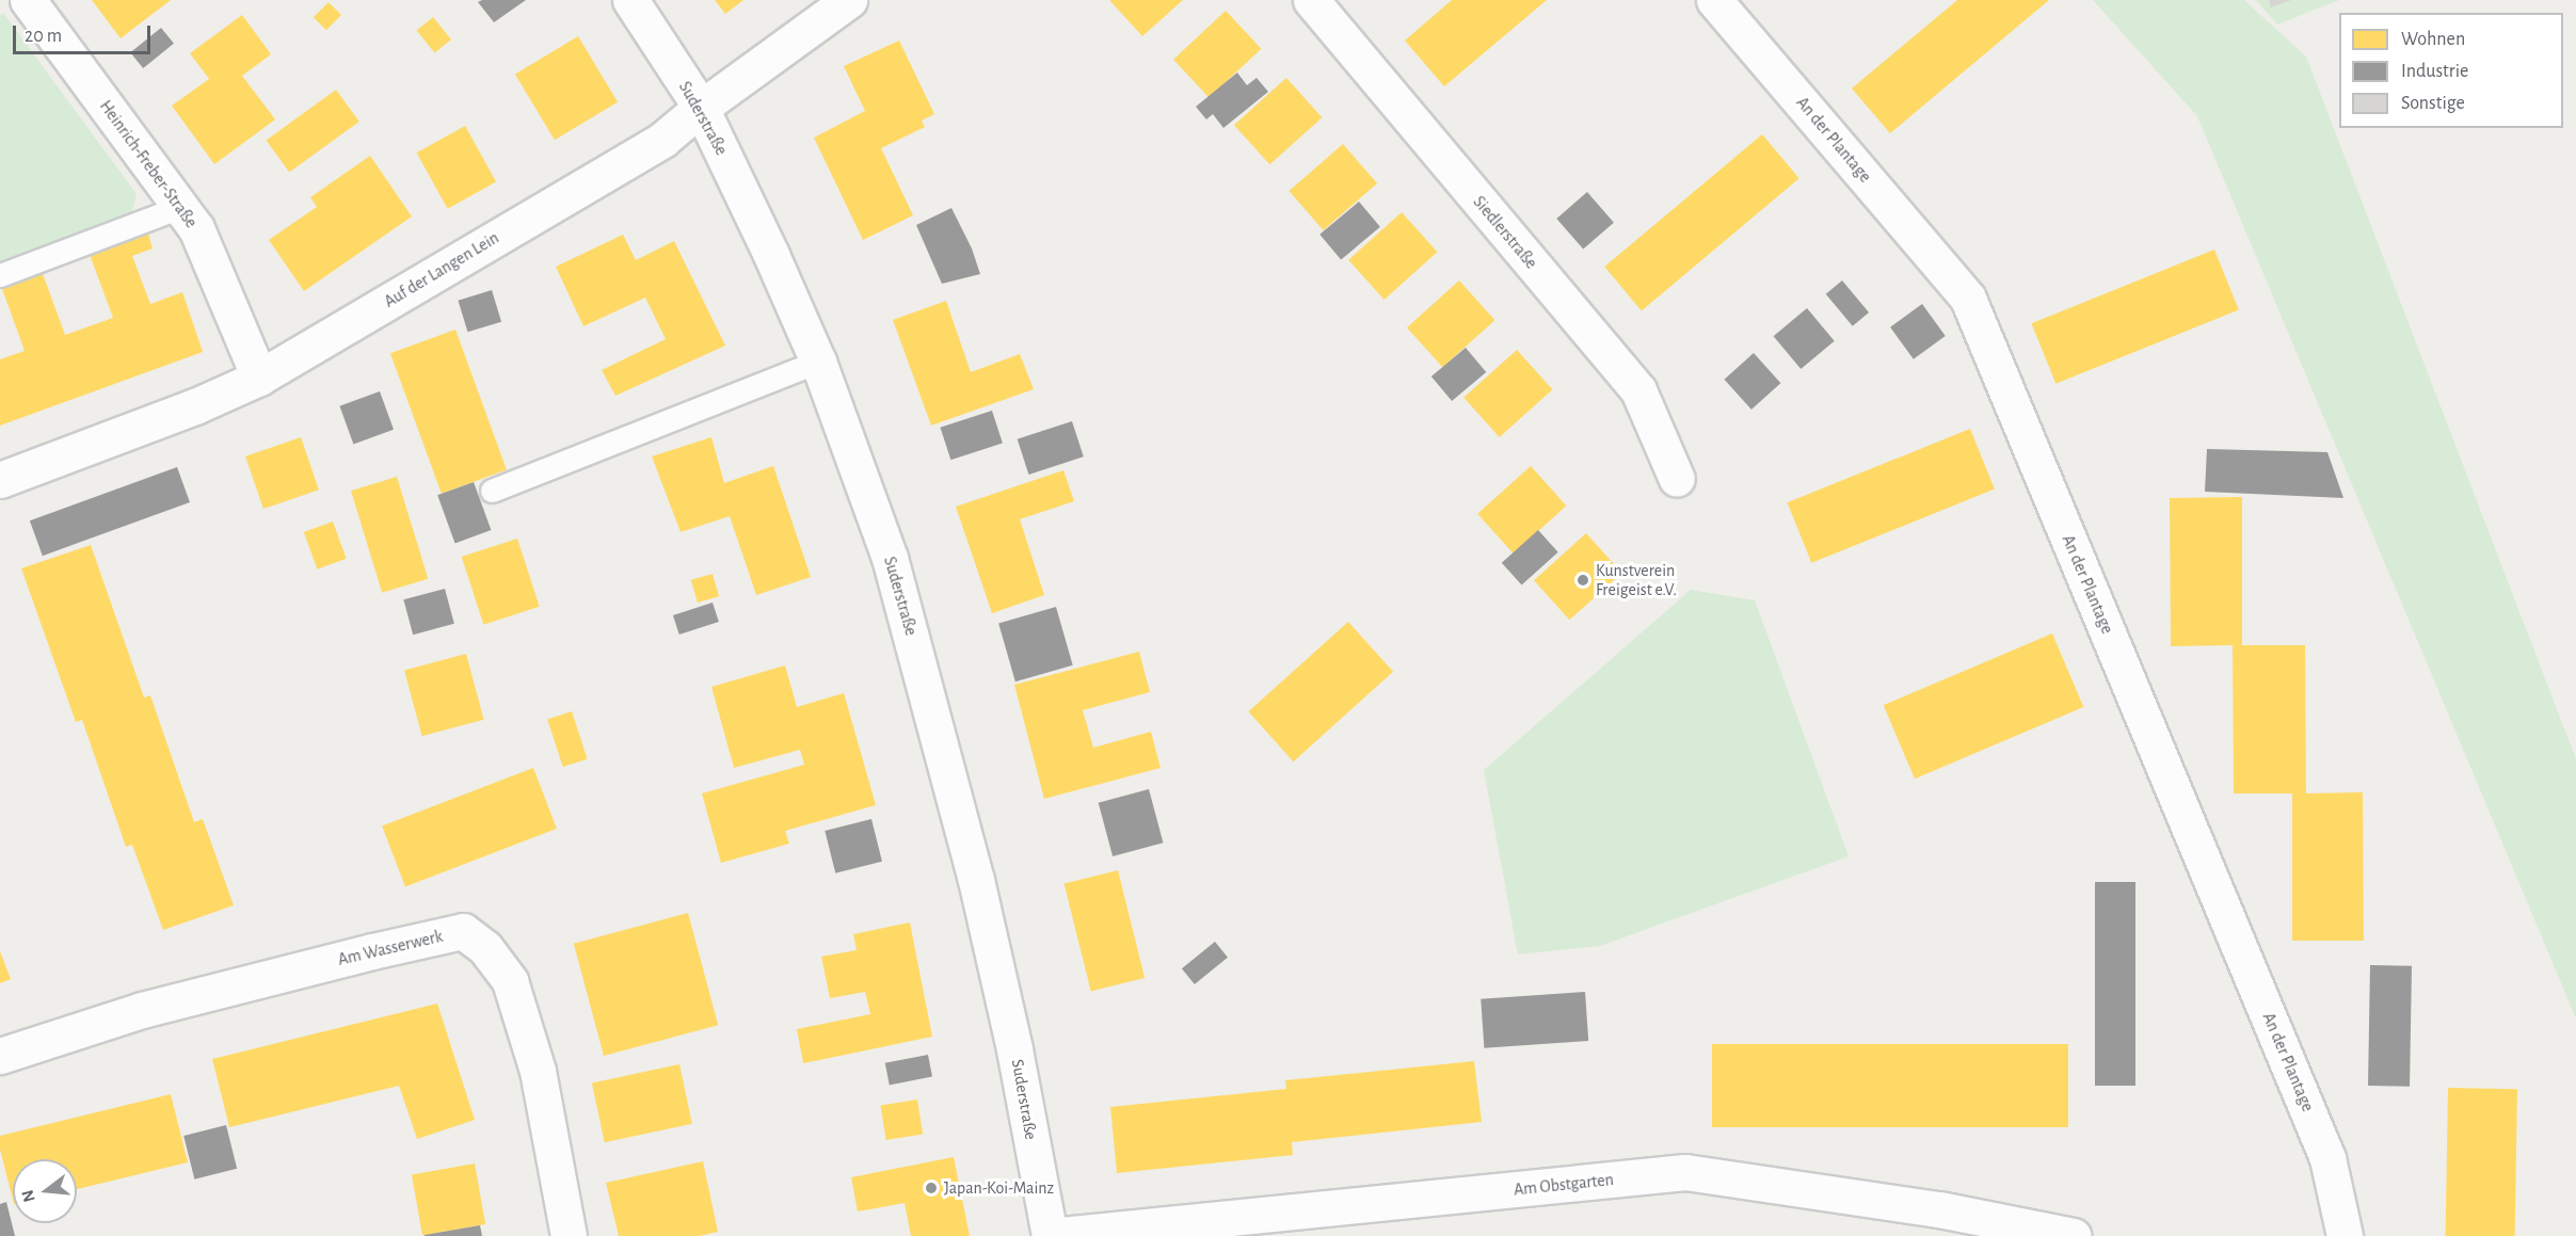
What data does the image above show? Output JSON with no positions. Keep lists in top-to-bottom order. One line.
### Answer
{"streets":{"street":["Suderstraße","An der Plantage","Heinrich-Freber-Straße","Siedlerstraße","Auf der Langen Lein","Am Wasserwerk","Am Obstgarten"]},"crossings":[["Suderstraße","Auf der Langen Lein"],["Suderstraße","Am Obstgarten"],["Heinrich-Freber-Straße","Auf der Langen Lein"]],"places":["Kunstverein Freigeist e.V.","Japan-Koi-Mainz"],"legend":["Wohnen","Industrie","Sonstige"],"scale_bar":"20 m","north":"left"}
